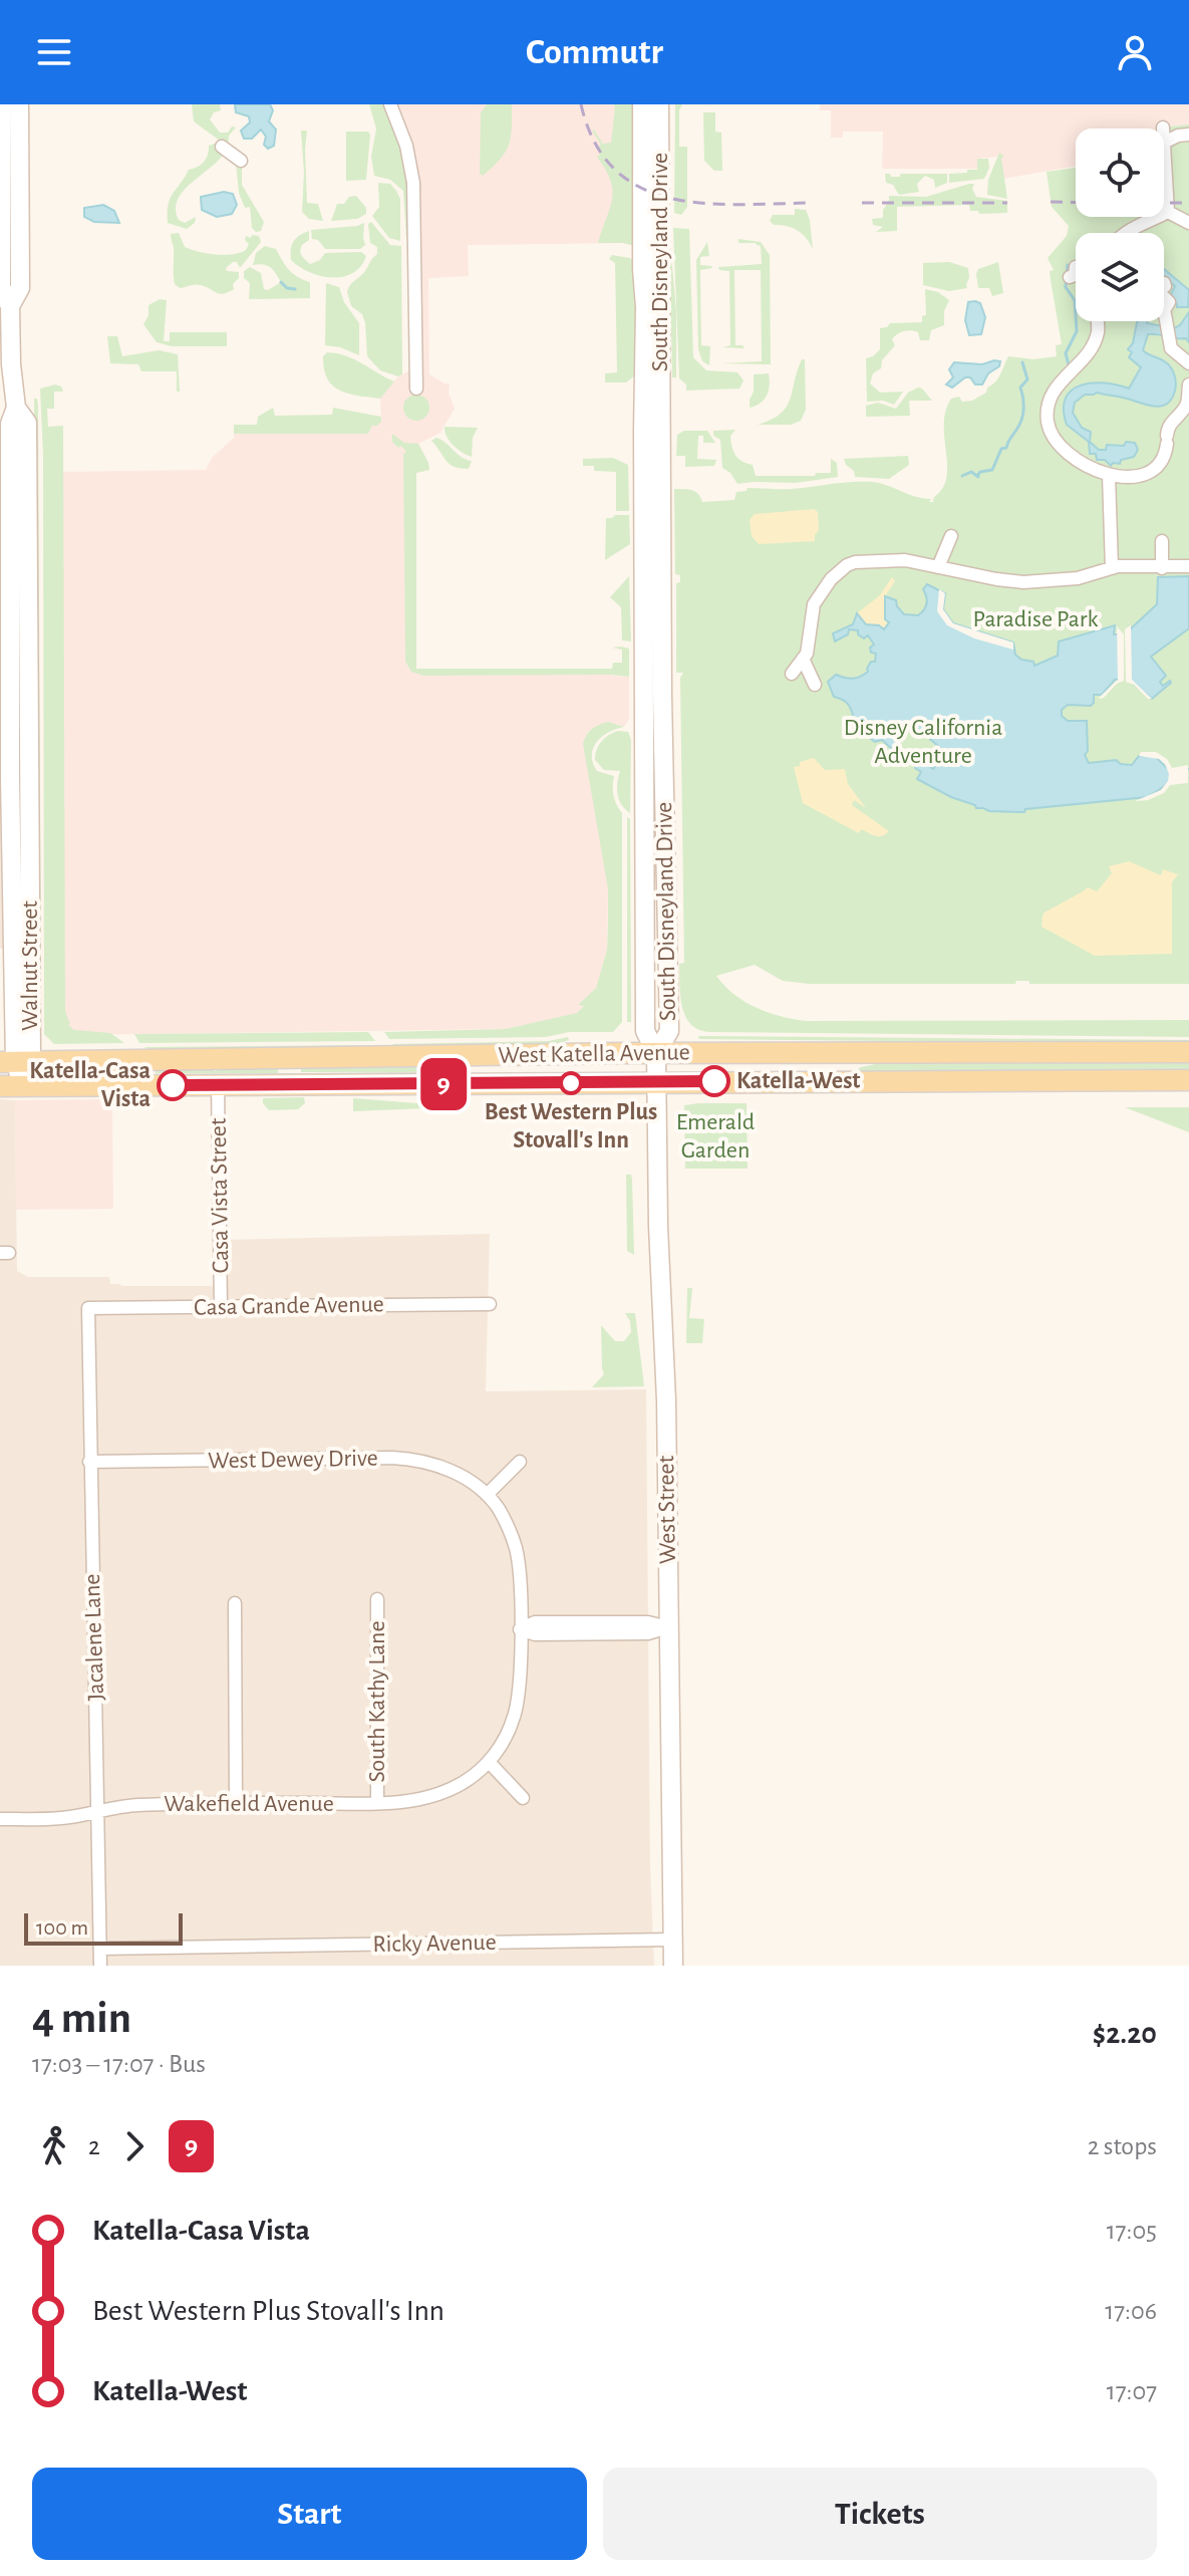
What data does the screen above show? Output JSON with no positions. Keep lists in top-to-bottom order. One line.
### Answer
{"streets":{"main road":["South Disneyland Drive","Walnut Street","West Katella Avenue","West Street"],"street":["Casa Vista Street","Casa Grande Avenue","West Dewey Drive","Jacalene Lane","South Kathy Lane","Wakefield Avenue","Ricky Avenue"]},"crossings":[["South Disneyland Drive","West Katella Avenue"],["South Disneyland Drive","West Street"],["Walnut Street","West Katella Avenue"],["West Katella Avenue","Casa Vista Street"],["West Katella Avenue","West Street"],["Casa Vista Street","Casa Grande Avenue"],["Casa Grande Avenue","Jacalene Lane"],["West Dewey Drive","Jacalene Lane"],["West Street","Ricky Avenue"],["Jacalene Lane","Wakefield Avenue"],["Jacalene Lane","Ricky Avenue"],["South Kathy Lane","Wakefield Avenue"]],"parks":["Paradise Park","Disney California Adventure","Emerald Garden"],"places":["Katella-West","Best Western Plus Stovall's Inn","Katella-Casa Vista"],"lines":["bus line 9"],"scale_bar":"100 m","page":{"header":"Commutr","on_map":"9","scale":"100 m","heading":["4 min","17:03 – 17:07 · Bus","$2.20"],"legs":["2","9","2 stops"],"list":[{"name":"Katella-Casa Vista","value":"17:05"},{"name":"Best Western Plus Stovall's Inn","value":"17:06"},{"name":"Katella-West","value":"17:07"}],"buttons":["Start","Tickets"]}}
